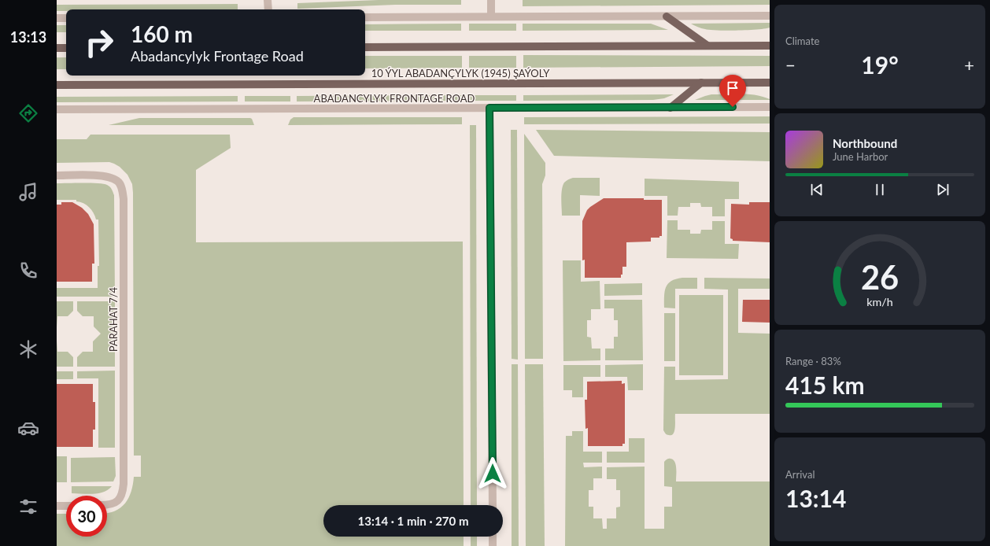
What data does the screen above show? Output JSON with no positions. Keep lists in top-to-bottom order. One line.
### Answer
{"streets":{"main road":["10 ÝYL ABADANÇYLYK (1945) ŞAÝOLY"],"street":["ABADANCYLYK FRONTAGE ROAD","PARAHAT 7/4"]},"page":{"tabs":"13:13","tile":["Climate",["Range · 83%","415 km"],["Arrival","13:14"]],"turn":["160 m","Abadancylyk Frontage Road"],"heat":["−","19°","+"],"song":["Northbound","June Harbor"],"limit":"30","trip":"13:14 · 1 min · 270 m","gauge":["26","km/h"]}}
